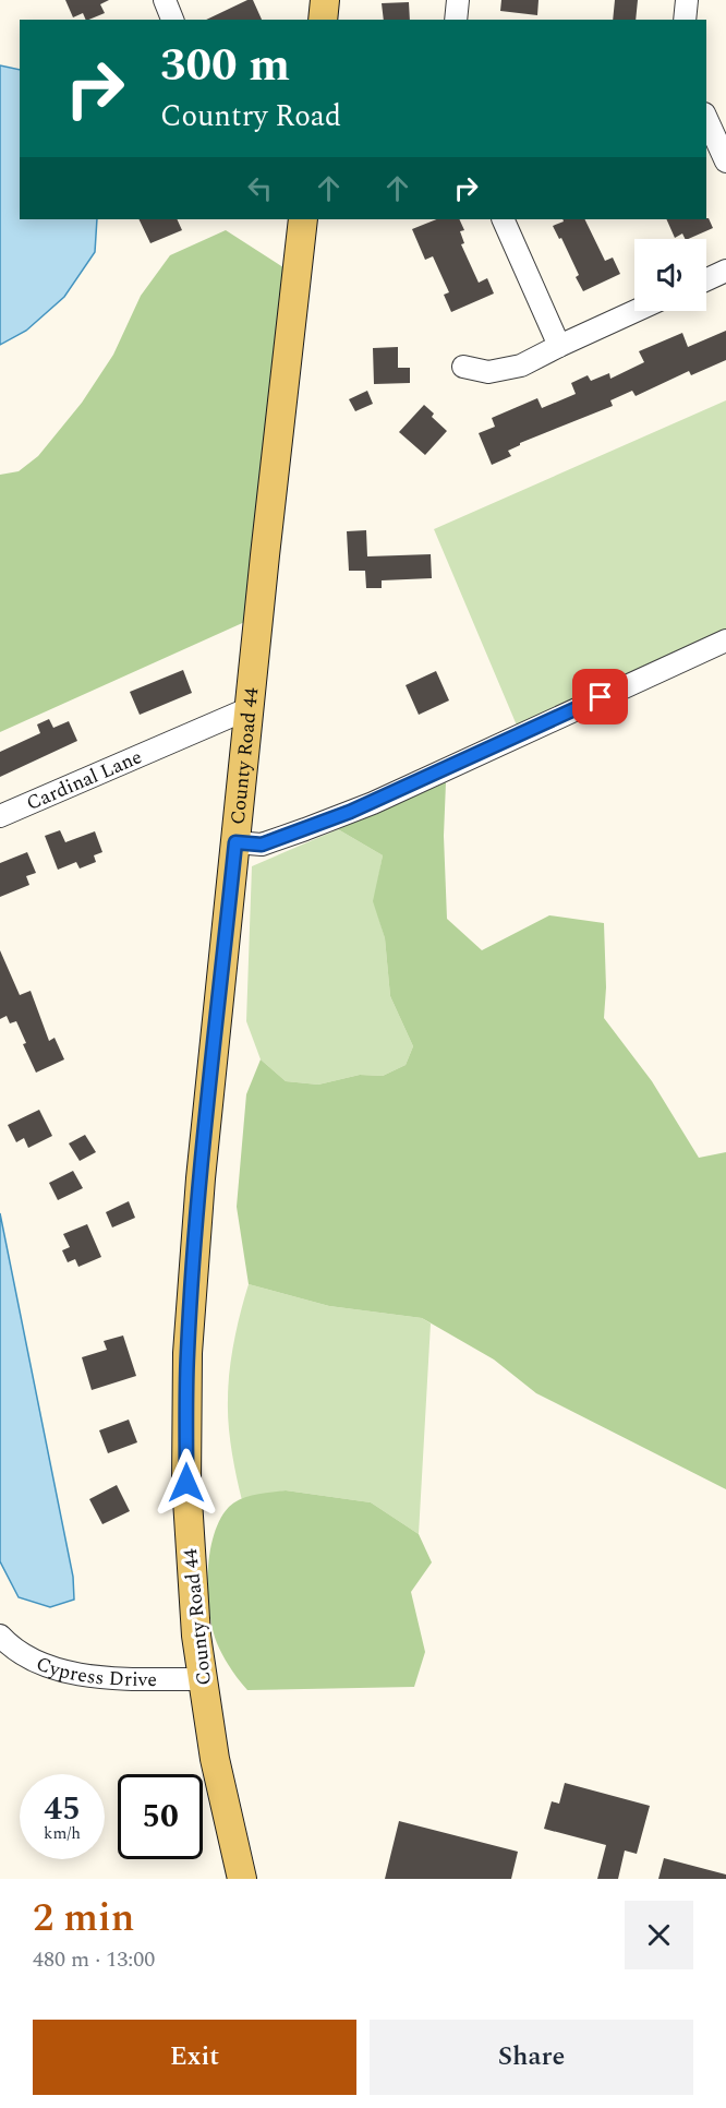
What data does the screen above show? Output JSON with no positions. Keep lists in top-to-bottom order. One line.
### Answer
{"streets":{"main road":["County Road 44"],"street":["Cardinal Lane","Cypress Drive"]},"crossings":[["County Road 44","Cardinal Lane"],["County Road 44","Cypress Drive"]],"page":{"turn":["300 m","Country Road"],"speed":"45 km/h","limit":"50","heading":["2 min","480 m · 13:00"],"buttons":["Exit","Share"]}}
